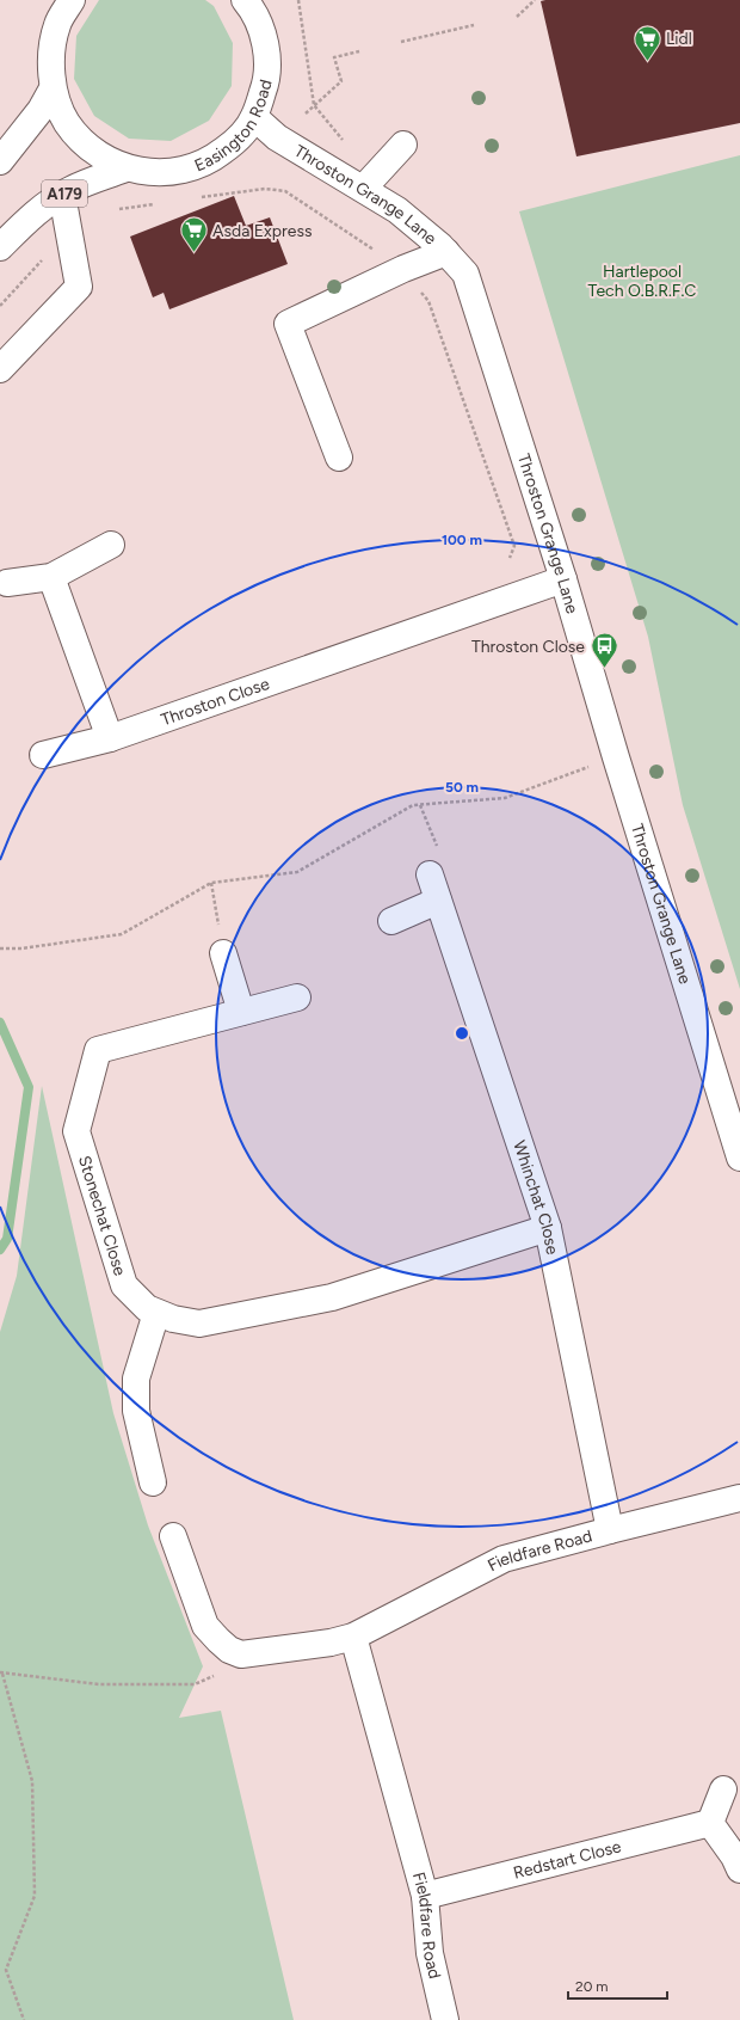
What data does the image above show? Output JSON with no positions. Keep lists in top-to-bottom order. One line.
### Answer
{"streets":{"main road":["Easington Road","A179","Throston Grange Lane","Throston Close","Whinchat Close","Stonechat Close","Fieldfare Road","Redstart Close"]},"crossings":[["Easington Road","A179"],["Easington Road","Throston Grange Lane"],["Throston Grange Lane","Throston Close"],["Whinchat Close","Stonechat Close"],["Whinchat Close","Fieldfare Road"],["Fieldfare Road","Redstart Close"]],"parks":["Hartlepool Tech O.B.R.F.C"],"places":{"supermarket":["Lidl","Asda Express"],"bus stop":["Throston Close"]},"scale_bar":"20 m","rings":["100 m","50 m"]}
